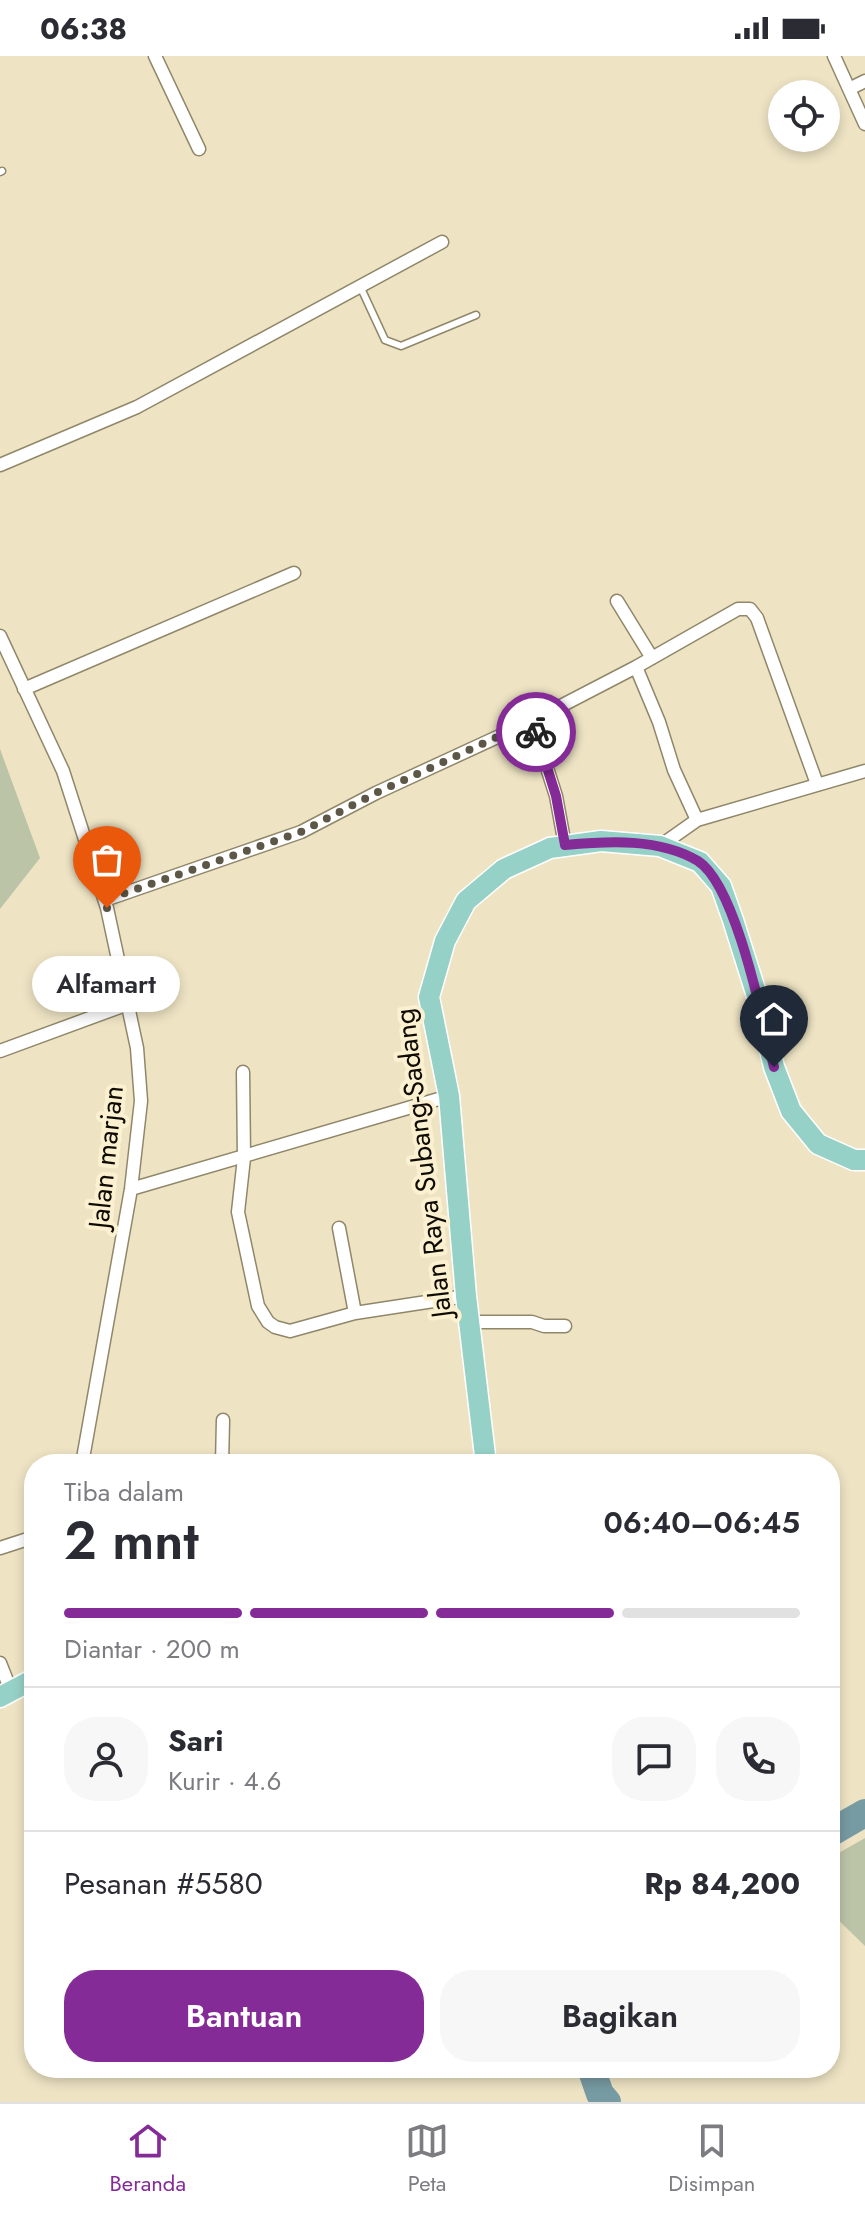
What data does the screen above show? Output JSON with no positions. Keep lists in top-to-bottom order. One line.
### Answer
{"streets":{"main road":["Jalan Raya Subang-Sadang"],"street":["Jalan marjan"]},"places":["Alfamart"],"page":{"status":"06:38","bubble":"Alfamart","heading":["2 mnt","Tiba dalam","06:40–06:45"],"panel":["Sari","Kurir · 4.6","Pesanan #5580","Rp 84,200"],"bar":"Diantar · 200 m","buttons":["Bantuan","Bagikan"],"tabs":["Beranda","Peta","Disimpan"]}}
